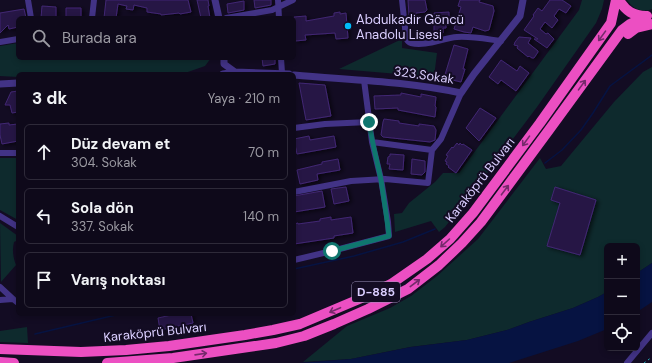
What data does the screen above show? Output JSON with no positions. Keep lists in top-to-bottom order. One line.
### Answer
{"streets":{"highway":["Karaköprü Bulvarı","D-885"],"street":["323.Sokak"]},"places":["Abdulkadir Göncü Anadolu Lisesi"],"page":{"search":"Burada ara","heading":["3 dk","Yaya · 210 m"],"list":[["Düz devam et","304. Sokak","70 m"],["Sola dön","337. Sokak","140 m"],"Varış noktası"],"map_buttons":["+","−"]}}
